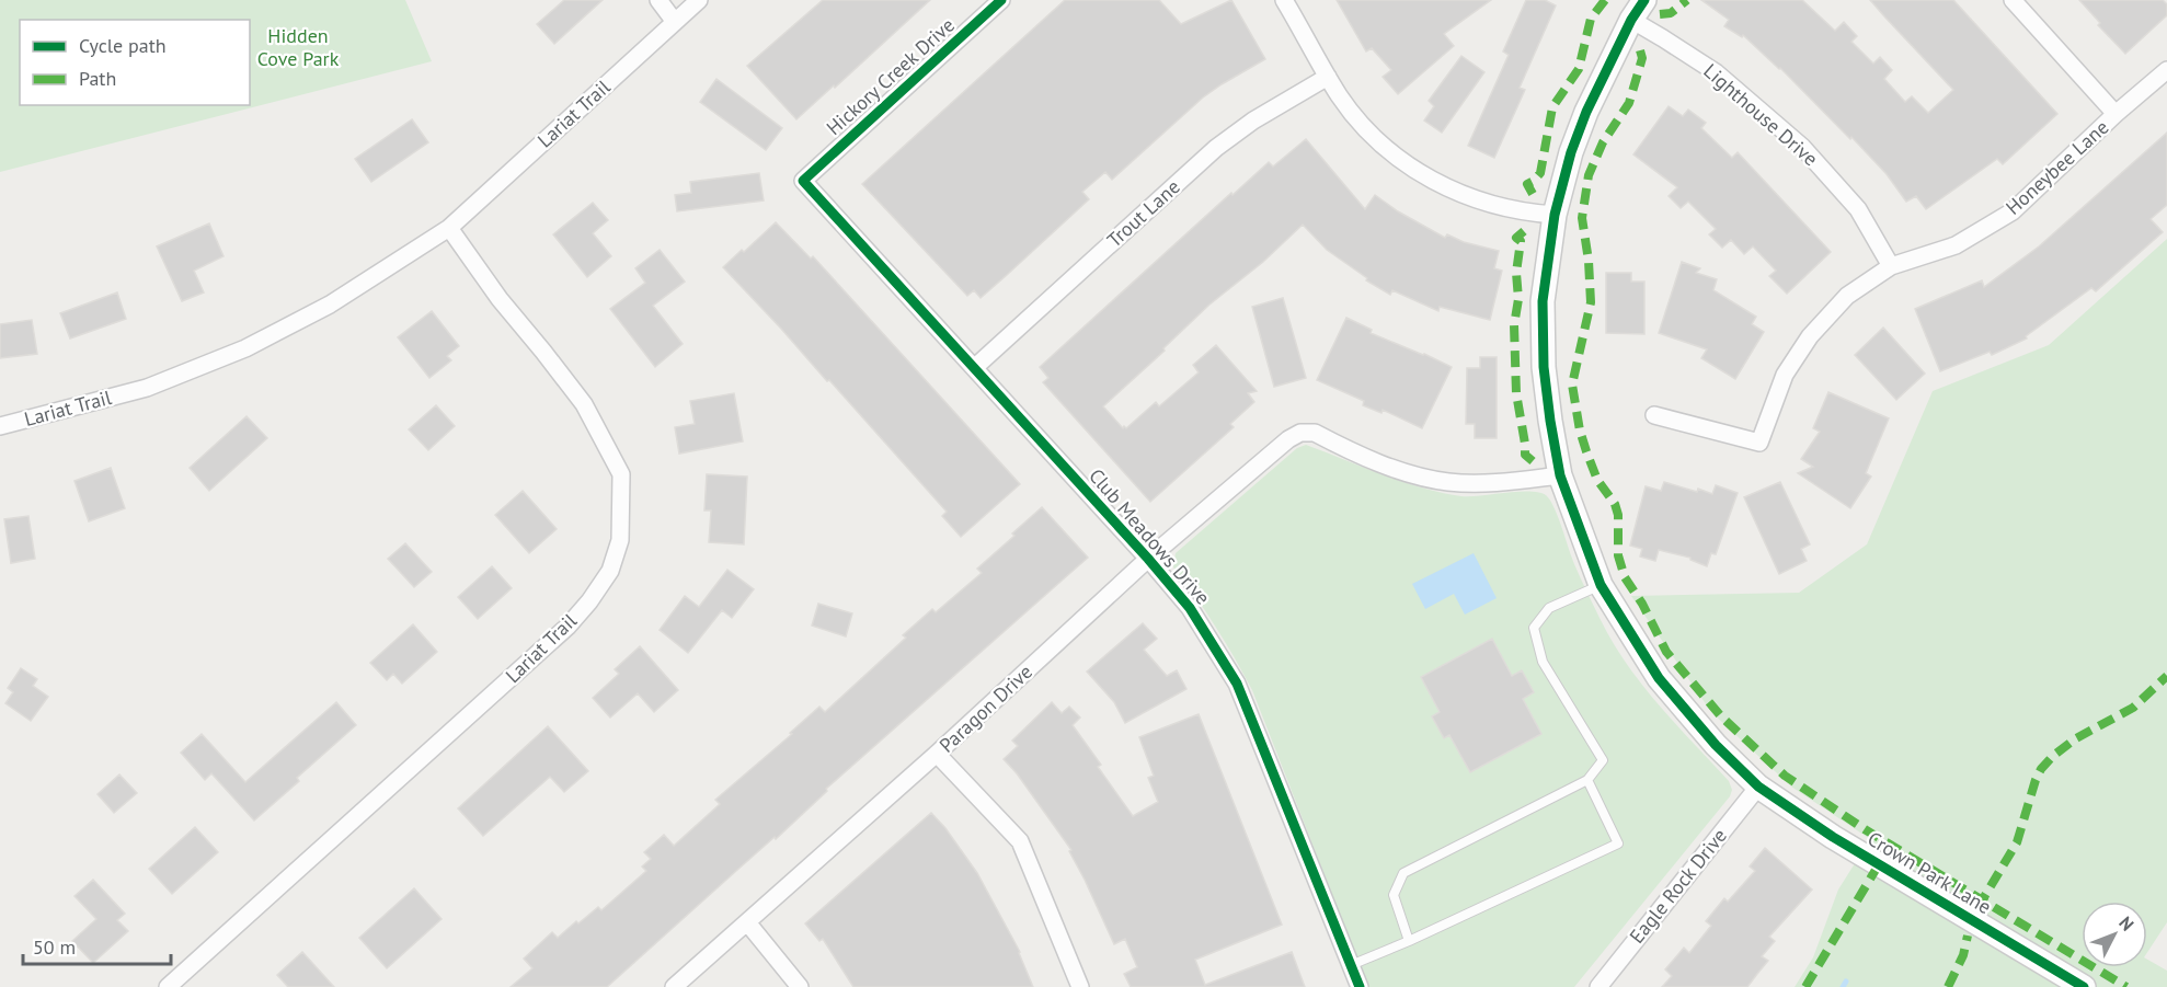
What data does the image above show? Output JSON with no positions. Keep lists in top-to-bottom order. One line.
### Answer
{"streets":{"street":["Hickory Creek Drive","Lariat Trail","Lighthouse Drive","Honeybee Lane","Trout Lane","Club Meadows Drive","Paragon Drive","Crown Park Lane","Eagle Rock Drive"]},"crossings":[["Hickory Creek Drive","Club Meadows Drive"],["Lighthouse Drive","Honeybee Lane"],["Lighthouse Drive","Crown Park Lane"],["Trout Lane","Club Meadows Drive"],["Club Meadows Drive","Paragon Drive"],["Paragon Drive","Crown Park Lane"],["Crown Park Lane","Eagle Rock Drive"]],"parks":["Hidden Cove Park"],"legend":["Cycle path","Path"],"scale_bar":"50 m","north":"top right"}
